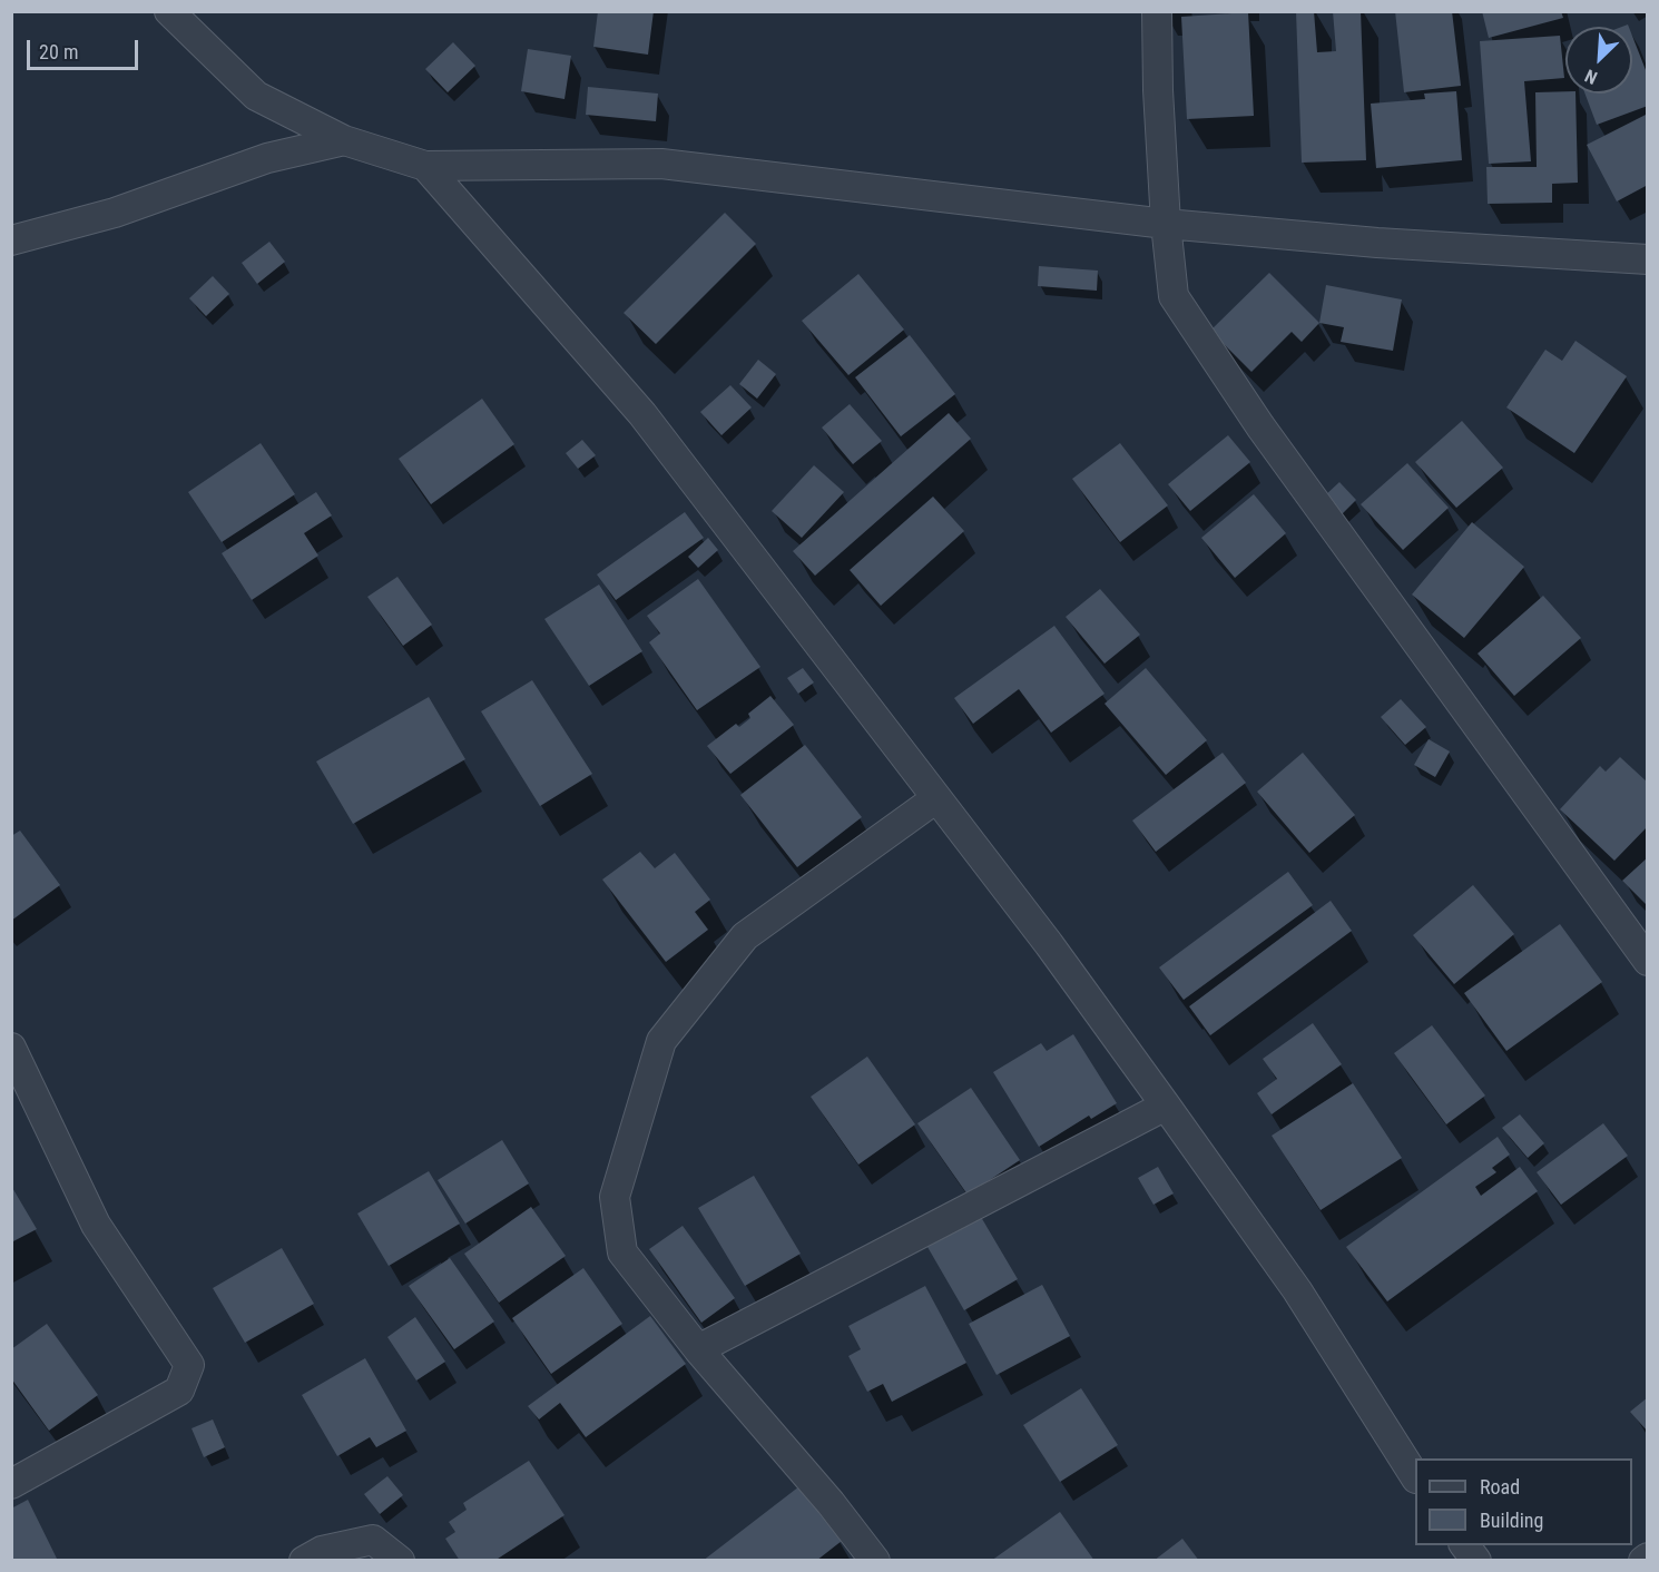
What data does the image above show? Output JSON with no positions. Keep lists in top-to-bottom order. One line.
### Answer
{"legend":["Road","Building"],"scale_bar":"20 m","north":"bottom left"}
